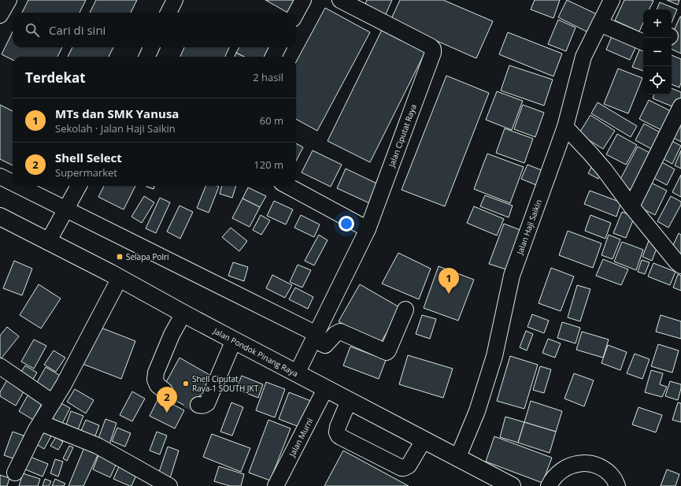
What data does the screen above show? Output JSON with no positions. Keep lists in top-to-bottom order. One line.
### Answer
{"streets":{"highway":["Jalan Pondok Pinang Raya"],"street":["Jalan Ciputat Raya","Jalan Haji Saikin","Jalan Murni"]},"crossings":[["Jalan Haji Saikin","Jalan Pondok Pinang Raya"],["Jalan Pondok Pinang Raya","Jalan Murni"]],"places":{"transit":["Selapa Polri"],"other":["Shell Ciputat Raya-1 SOUTH JKT"]},"page":{"map_buttons":["+","−"],"search":"Cari di sini","heading":["Terdekat","2 hasil"],"list":[{"mark":"1","name":"MTs dan SMK Yanusa","note":"Sekolah · Jalan Haji Saikin","value":"60 m"},{"mark":"2","name":"Shell Select","note":"Supermarket","value":"120 m"}],"pins":["1","2"]}}
